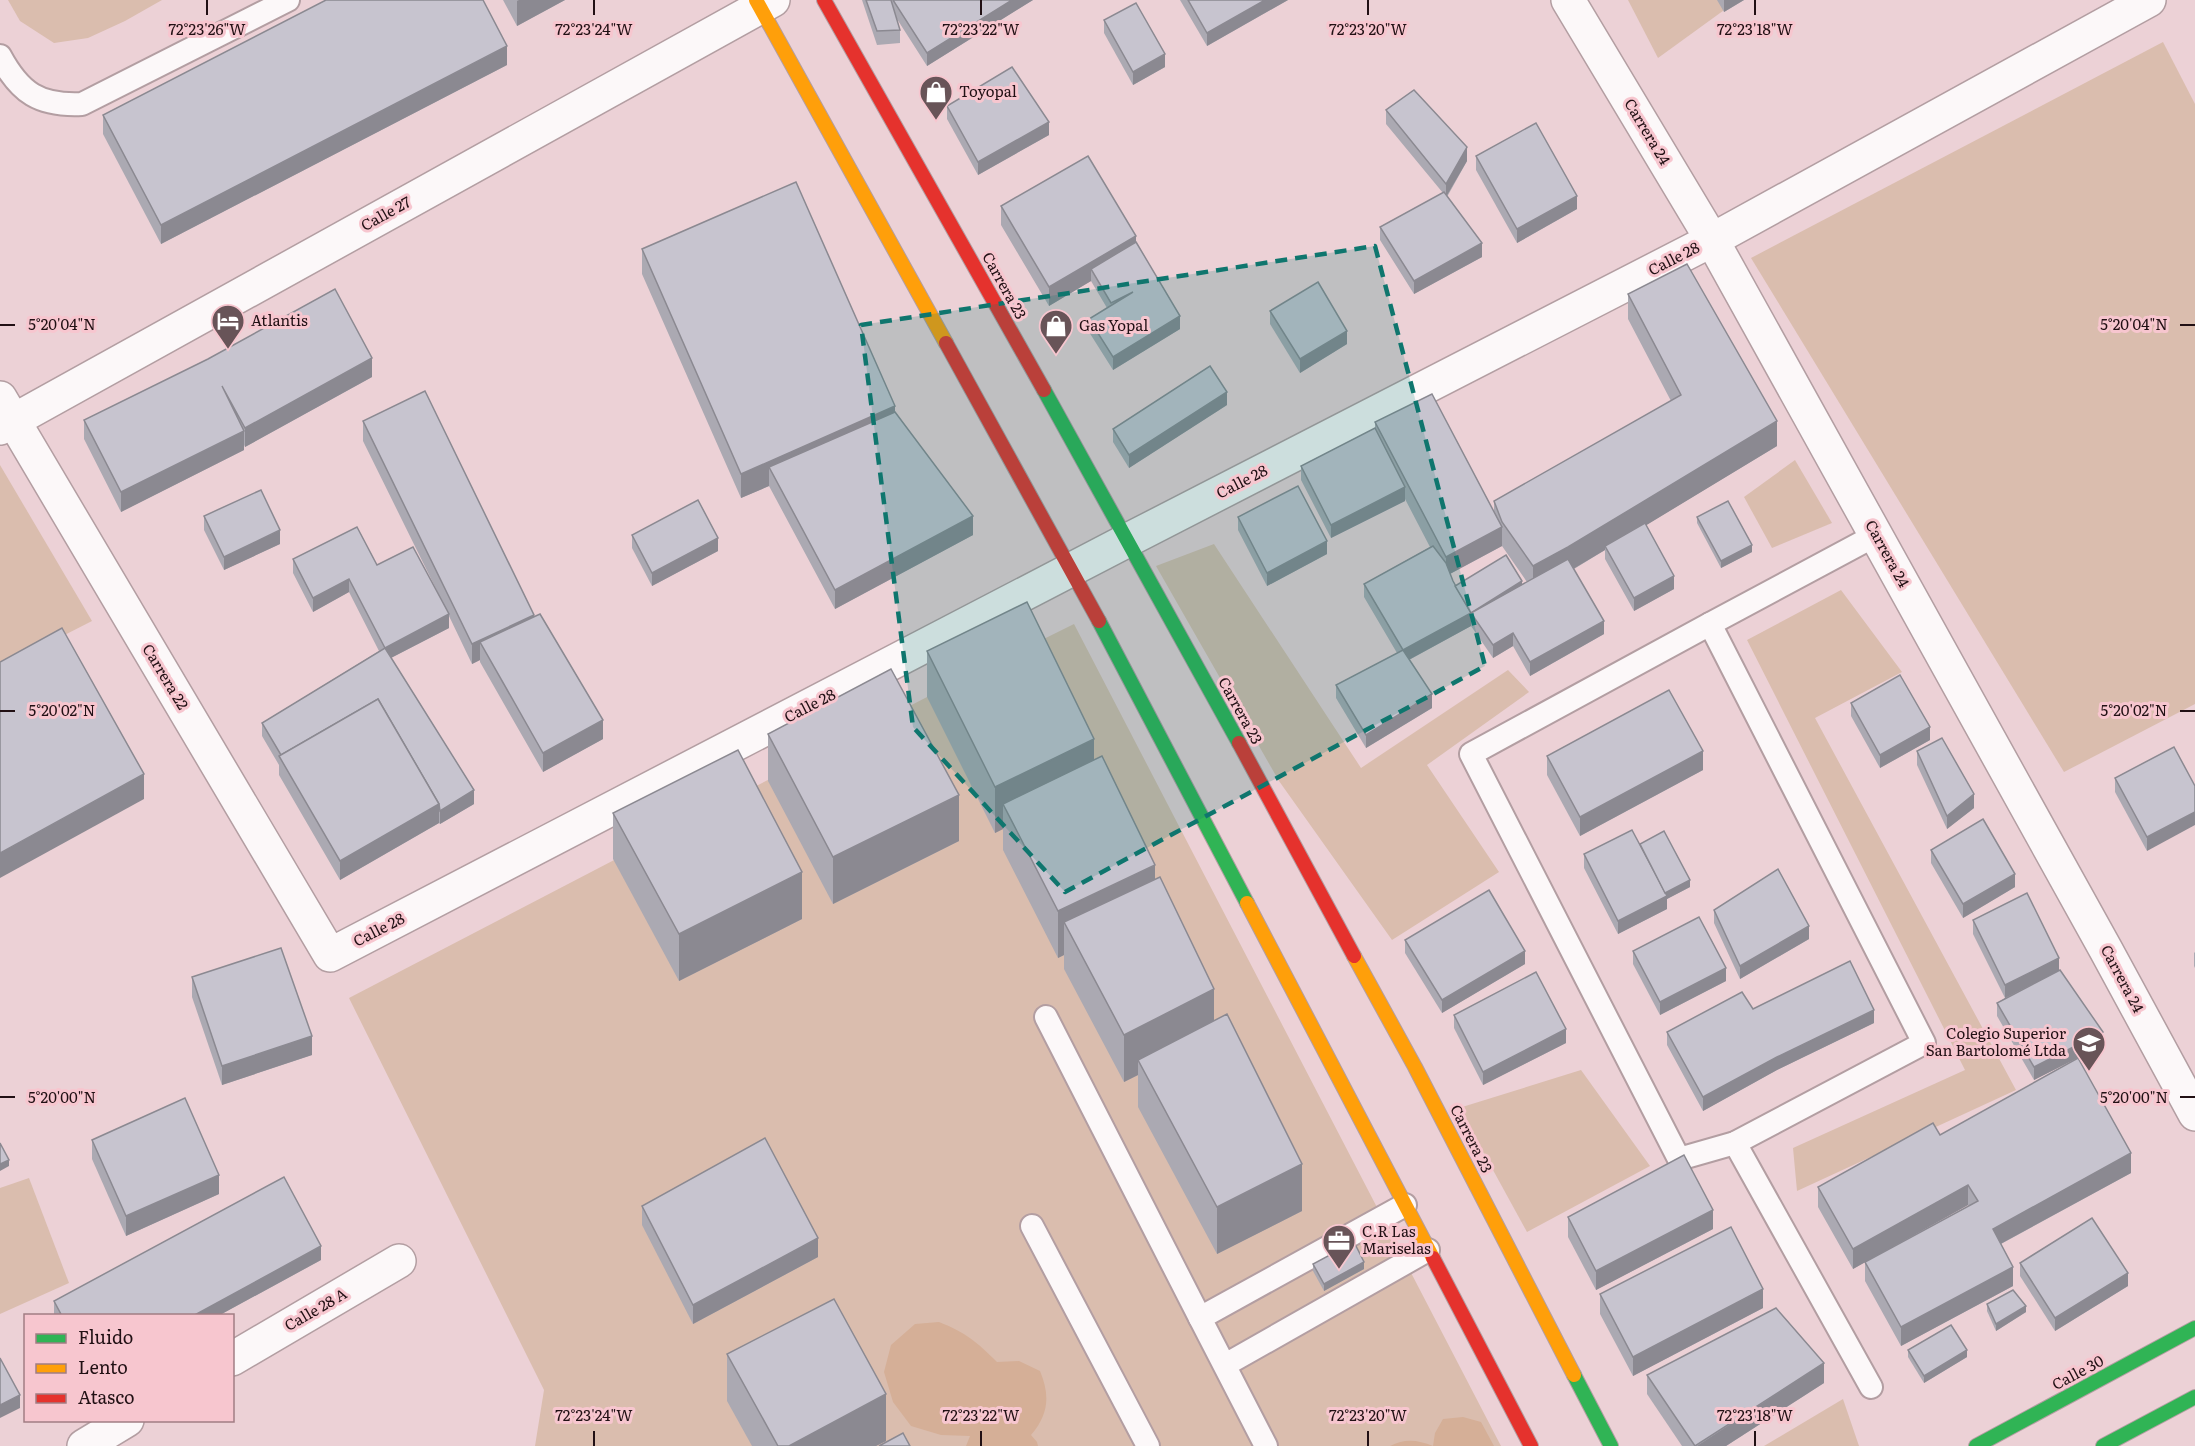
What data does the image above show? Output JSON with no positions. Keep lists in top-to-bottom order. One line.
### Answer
{"streets":{"street":["Carrera 24","Calle 27","Calle 28","Carrera 23","Carrera 22","Calle 28 A","Calle 30"]},"crossings":[["Carrera 24","Calle 28"],["Calle 27","Carrera 22"],["Calle 28","Carrera 23"],["Calle 28","Carrera 22"]],"places":{"shop":["Toyopal","Gas Yopal"],"hotel":["Atlantis"],"school or university":["Colegio Superior San Bartolomé Ltda"],"office":["C.R Las Mariselas"]},"legend":["Fluido","Lento","Atasco"],"coordinates":["72°23'26\"W","72°23'24\"W","72°23'22\"W","72°23'20\"W","72°23'18\"W","5°20'04\"N","5°20'02\"N","5°20'00\"N"]}
